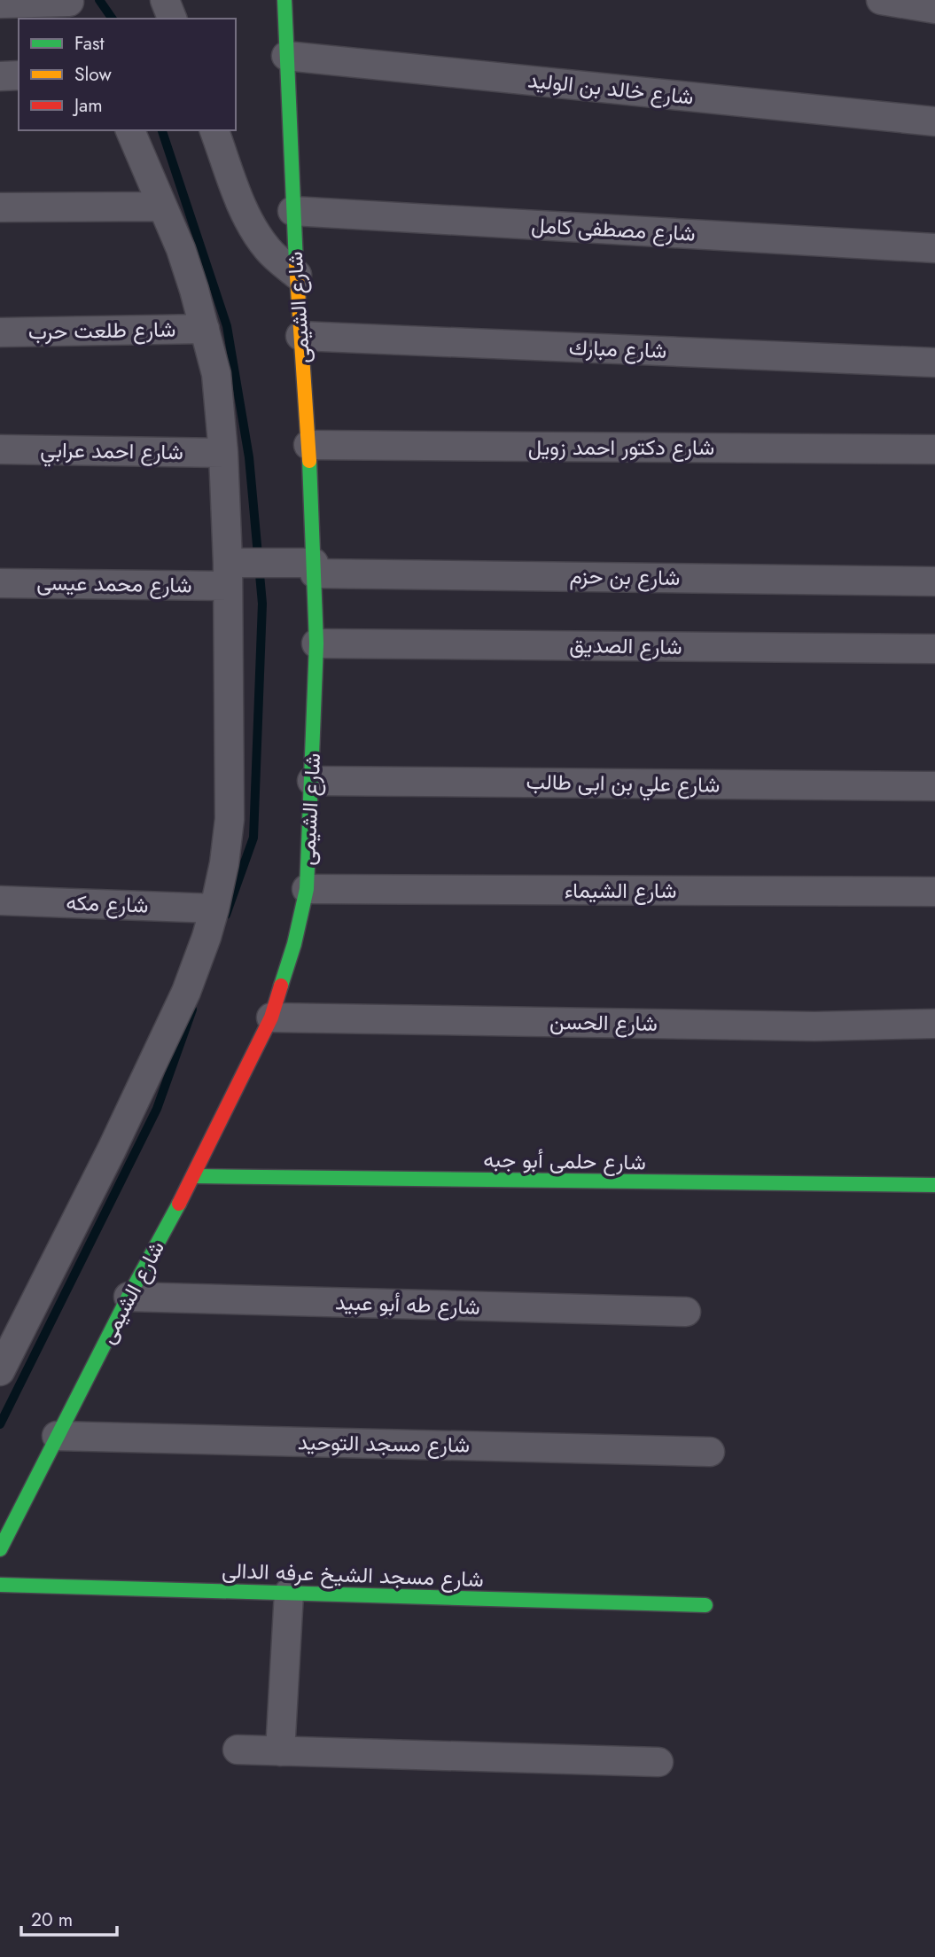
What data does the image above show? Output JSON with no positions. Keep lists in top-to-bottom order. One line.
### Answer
{"streets":{"street":["شارع خالد بن الوليد","شارع مصطفى كامل","شارع الشيمى","شارع طلعت حرب","شارع مبارك","شارع دكتور احمد زويل","شارع احمد عرابي","شارع بن حزم","شارع محمد عيسى","شارع الصديق","شارع علي بن ابى طالب","شارع الشيماء","شارع مكه","شارع الحسن","شارع حلمى أبو جبه","شارع طه أبو عبيد","شارع مسجد التوحيد","شارع مسجد الشيخ عرفه الدالى"]},"crossings":[["شارع خالد بن الوليد","شارع الشيمى"],["شارع مصطفى كامل","شارع الشيمى"],["شارع الشيمى","شارع مبارك"],["شارع الشيمى","شارع دكتور احمد زويل"],["شارع الشيمى","شارع بن حزم"],["شارع الشيمى","شارع الصديق"],["شارع الشيمى","شارع علي بن ابى طالب"],["شارع الشيمى","شارع الشيماء"],["شارع الشيمى","شارع الحسن"],["شارع الشيمى","شارع حلمى أبو جبه"],["شارع الشيمى","شارع طه أبو عبيد"],["شارع الشيمى","شارع مسجد التوحيد"],["شارع بن حزم","شارع محمد عيسى"]],"legend":["Fast","Slow","Jam"],"scale_bar":"20 m"}
